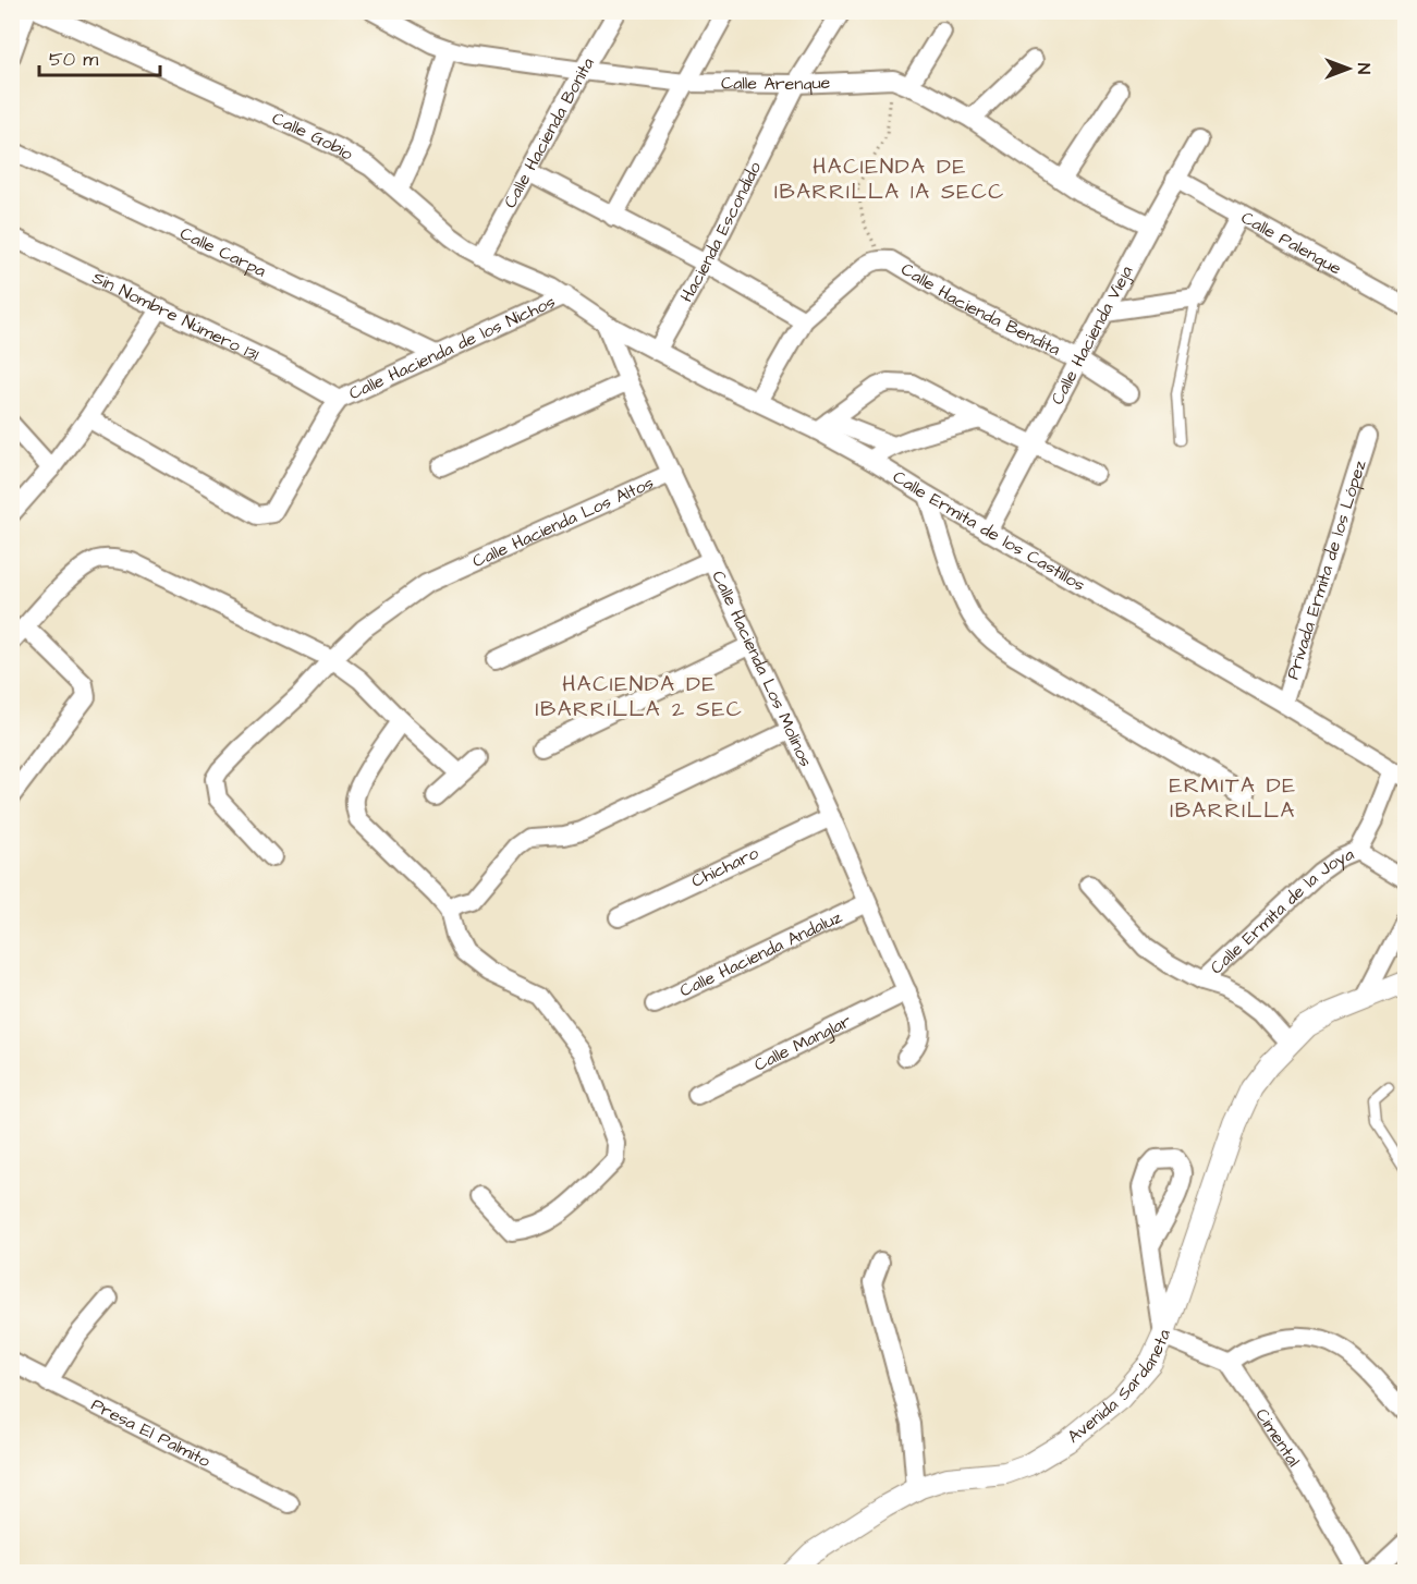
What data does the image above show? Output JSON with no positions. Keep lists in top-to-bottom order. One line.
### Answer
{"streets":{"street":["Calle Arenque","Calle Hacienda Bonita","Calle Gobio","Hacienda Escondido","Calle Palenque","Calle Carpa","Calle Hacienda Bendita","Sin Nombre Número 131","Calle Hacienda Vieja","Calle Hacienda de los Nichos","Calle Hacienda Los Altos","Calle Ermita de los Castillos","Privada Ermita de los López","Calle Hacienda Los Molinos","Chicharo","Calle Ermita de la Joya","Calle Hacienda Andaluz","Calle Manglar","Avenida Sardaneta","Presa El Palmito","Cimental"]},"crossings":[["Calle Arenque","Calle Hacienda Bonita"],["Calle Arenque","Hacienda Escondido"],["Calle Hacienda Bonita","Calle Gobio"],["Calle Gobio","Calle Hacienda de los Nichos"],["Calle Gobio","Calle Ermita de los Castillos"],["Hacienda Escondido","Calle Ermita de los Castillos"],["Calle Palenque","Calle Hacienda Vieja"],["Calle Carpa","Calle Hacienda de los Nichos"],["Calle Hacienda Bendita","Calle Hacienda Vieja"],["Sin Nombre Número 131","Calle Hacienda de los Nichos"],["Calle Hacienda Vieja","Calle Ermita de los Castillos"],["Calle Hacienda de los Nichos","Calle Ermita de los Castillos"],["Calle Hacienda Los Altos","Calle Hacienda Los Molinos"],["Calle Ermita de los Castillos","Privada Ermita de los López"],["Calle Ermita de los Castillos","Calle Hacienda Los Molinos"],["Calle Ermita de los Castillos","Calle Ermita de la Joya"],["Calle Hacienda Los Molinos","Chicharo"],["Calle Hacienda Los Molinos","Calle Hacienda Andaluz"],["Calle Hacienda Los Molinos","Calle Manglar"]],"districts":["HACIENDA DE IBARRILLA 1A SECC","HACIENDA DE IBARRILLA 2 SEC","ERMITA DE IBARRILLA"],"scale_bar":"50 m","north":"right"}
